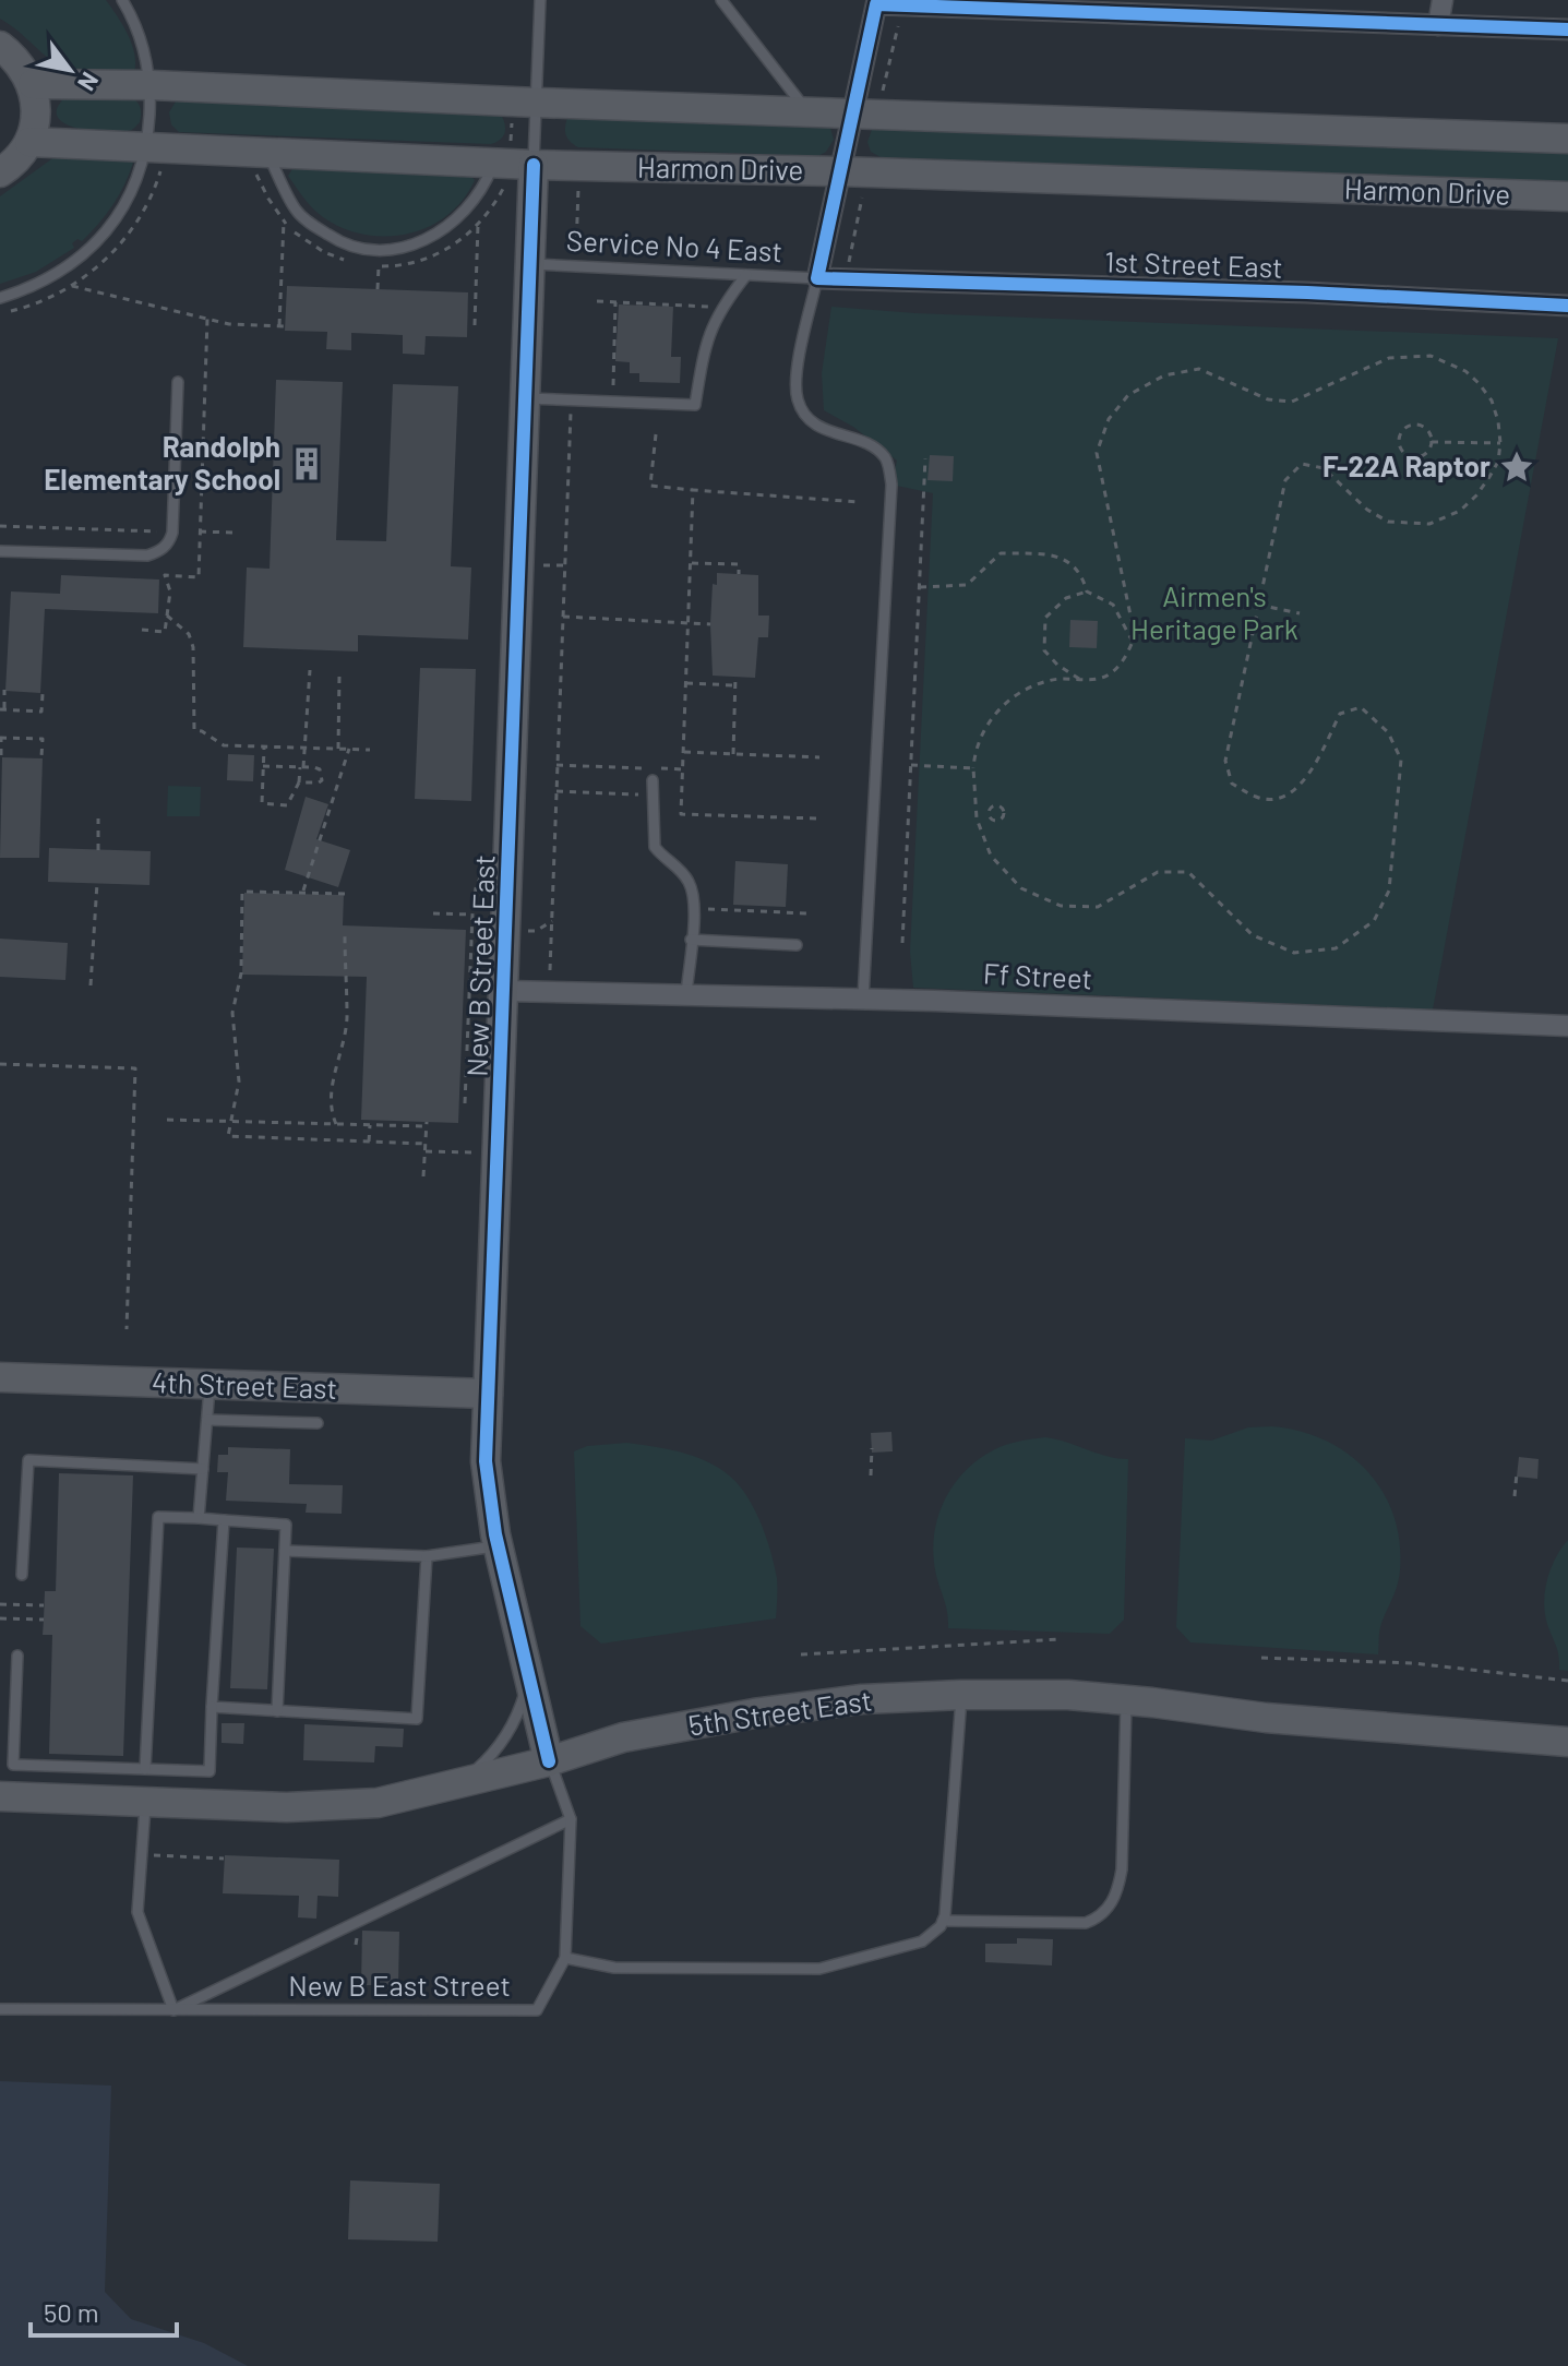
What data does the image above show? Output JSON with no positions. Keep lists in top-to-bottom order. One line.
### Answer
{"streets":{"street":["Harmon Drive","1st Street East","New B Street East","Ff Street","4th Street East","5th Street East"],"lane":["Service No 4 East","New B East Street"]},"crossings":[["Harmon Drive","New B Street East"],["Service No 4 East","1st Street East"],["Service No 4 East","New B Street East"],["New B Street East","Ff Street"],["New B Street East","4th Street East"],["New B Street East","5th Street East"],["New B Street East","New B East Street"],["5th Street East","New B East Street"]],"parks":["Airmen's Heritage Park"],"places":{"building":["Randolph Elementary School"],"place":["F-22A Raptor"]},"scale_bar":"50 m","north":"bottom right"}
